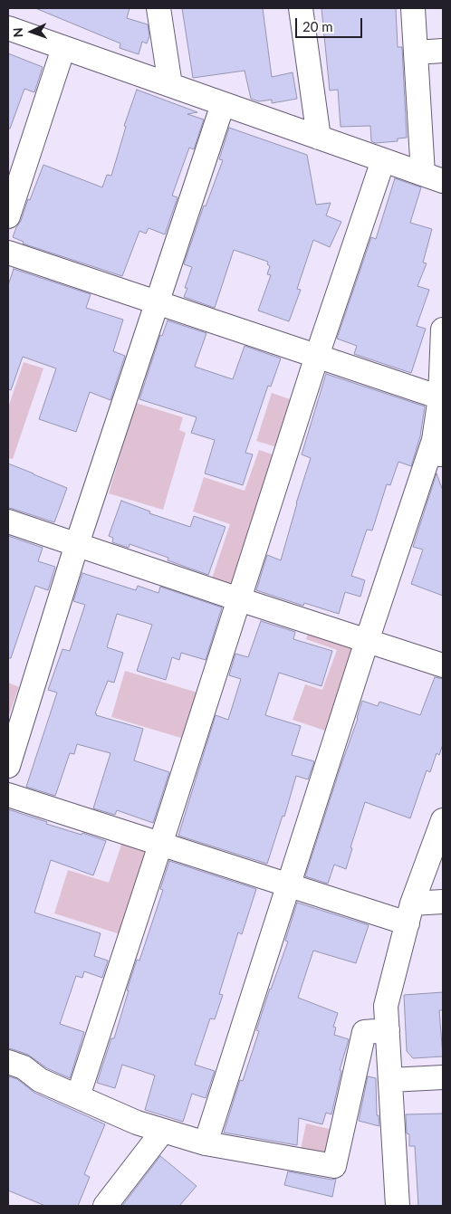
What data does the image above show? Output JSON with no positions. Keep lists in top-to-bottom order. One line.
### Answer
{"scale_bar":"20 m","north":"left"}
